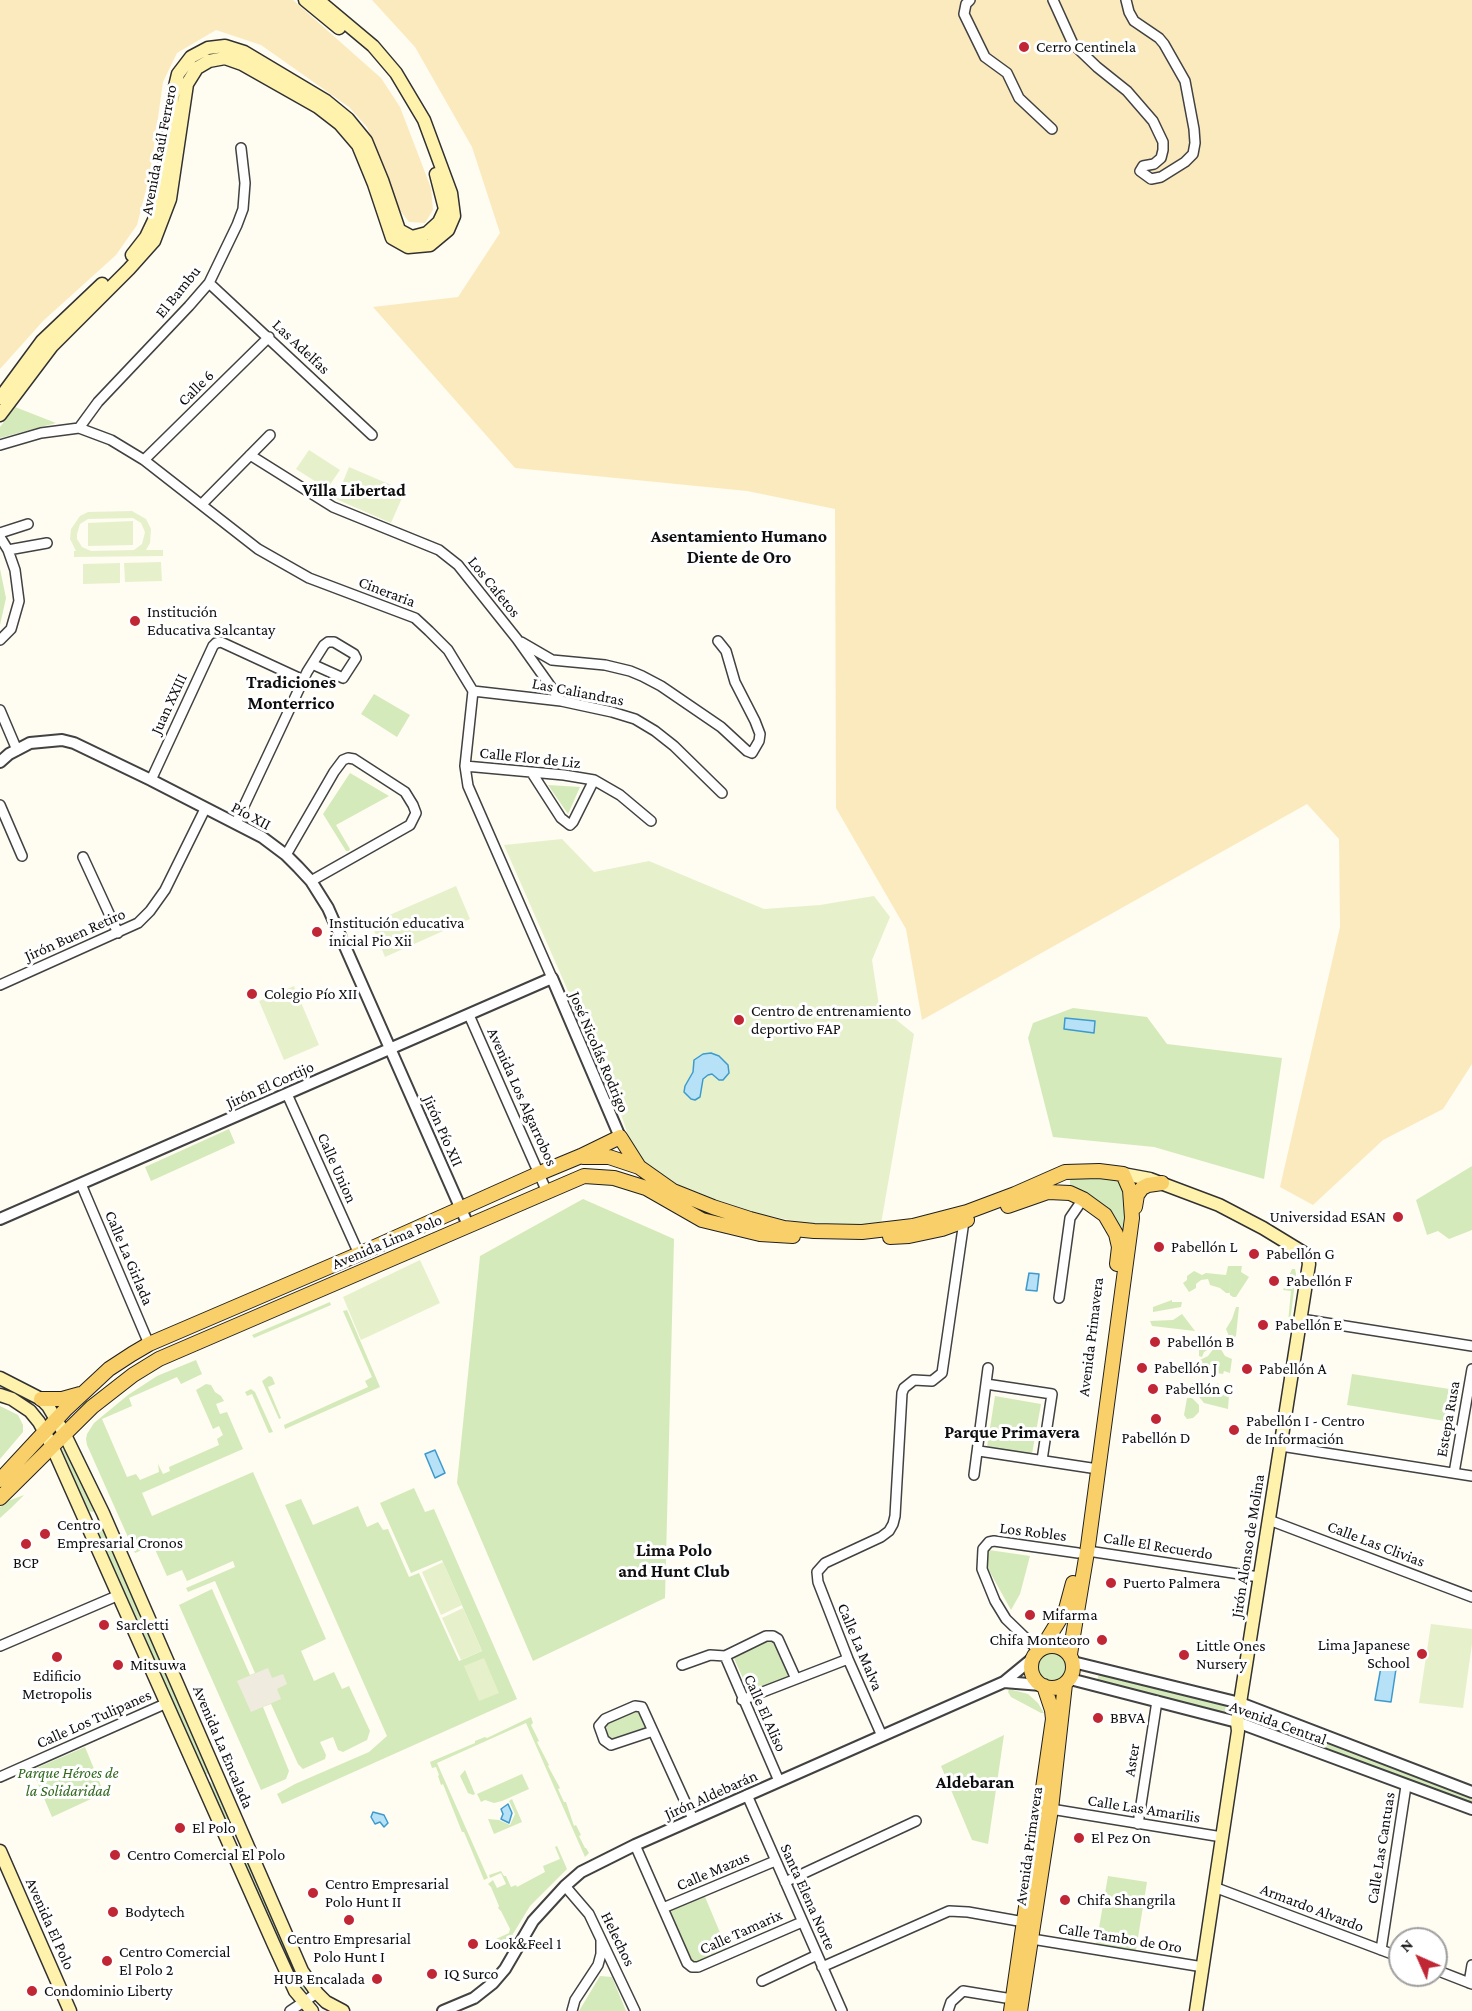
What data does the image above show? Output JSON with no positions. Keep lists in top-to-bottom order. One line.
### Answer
{"streets":{"main road":["Avenida Raúl Ferrero","Avenida Lima Polo","Avenida Primavera","Jirón Alonso de Molina","Avenida La Encalada","Avenida El Polo"],"street":["El Bambu","Las Adelfas","Calle 6","Los Cafetos","Cineraria","Las Caliandras","Juan XXIII","Calle Flor de Liz","Pío XII","Jirón Buen Retiro","José Nicolás Rodrigo","Jirón El Cortijo","Avenida Los Algarrobos","Jirón Pío XII","Calle Union","Calle La Girlada","Estepa Rusa","Los Robles","Calle Las Clivias","Calle El Recuerdo","Calle La Malva","Calle El Aliso","Calle Los Tulipanes","Avenida Central","Aster","Jirón Aldebarán","Calle Las Amarilis","Calle Las Cantuas","Calle Mazus","Santa Elena Norte","Armardo Alvardo","Calle Tamarix","Calle Tambo de Oro","Helechos"]},"crossings":[["El Bambu","Las Adelfas"],["El Bambu","Cineraria"],["Las Adelfas","Calle 6"],["Calle 6","Cineraria"],["Los Cafetos","Las Caliandras"],["Cineraria","Las Caliandras"],["Juan XXIII","Pío XII"],["Pío XII","Jirón Buen Retiro"],["Pío XII","Jirón El Cortijo"],["Pío XII","Jirón Pío XII"],["José Nicolás Rodrigo","Jirón El Cortijo"],["José Nicolás Rodrigo","Avenida Lima Polo"],["Jirón El Cortijo","Avenida Los Algarrobos"],["Jirón El Cortijo","Jirón Pío XII"],["Jirón El Cortijo","Calle Union"],["Jirón El Cortijo","Calle La Girlada"],["Avenida Los Algarrobos","Avenida Lima Polo"],["Jirón Pío XII","Avenida Lima Polo"],["Calle Union","Avenida Lima Polo"],["Avenida Lima Polo","Calle La Girlada"],["Avenida Lima Polo","Avenida Primavera"],["Avenida Lima Polo","Calle La Malva"],["Avenida Lima Polo","Avenida La Encalada"],["Avenida Primavera","Los Robles"],["Avenida Primavera","Calle El Recuerdo"],["Avenida Primavera","Calle La Malva"],["Avenida Primavera","Avenida Central"],["Avenida Primavera","Jirón Aldebarán"],["Avenida Primavera","Calle Las Amarilis"],["Avenida Primavera","Calle Tambo de Oro"],["Los Robles","Calle El Recuerdo"],["Los Robles","Avenida Central"],["Los Robles","Jirón Aldebarán"],["Calle Las Clivias","Jirón Alonso de Molina"],["Calle El Recuerdo","Jirón Alonso de Molina"],["Jirón Alonso de Molina","Avenida Central"],["Jirón Alonso de Molina","Calle Las Amarilis"],["Jirón Alonso de Molina","Armardo Alvardo"],["Jirón Alonso de Molina","Calle Tambo de Oro"],["Calle La Malva","Jirón Aldebarán"],["Calle El Aliso","Jirón Aldebarán"],["Calle Los Tulipanes","Avenida La Encalada"],["Avenida Central","Aster"],["Avenida Central","Jirón Aldebarán"],["Avenida Central","Calle Las Cantuas"],["Aster","Calle Las Amarilis"],["Jirón Aldebarán","Santa Elena Norte"],["Jirón Aldebarán","Helechos"],["Calle Las Cantuas","Armardo Alvardo"],["Calle Mazus","Santa Elena Norte"],["Calle Mazus","Calle Tamarix"],["Santa Elena Norte","Calle Tamarix"]],"districts":["Villa Libertad","Asentamiento Humano Diente de Oro","Tradiciones Monterrico","Parque Primavera","Lima Polo and Hunt Club","Aldebaran"],"parks":["Parque Héroes de la Solidaridad"],"places":["Cerro Centinela","Institución Educativa Salcantay","Institución educativa inicial Pio Xii","Colegio Pío XII","Centro de entrenamiento deportivo FAP","Universidad ESAN","Pabellón L","Pabellón G","Pabellón F","Pabellón E","Pabellón B","Pabellón J","Pabellón A","Pabellón C","Pabellón D","Pabellón I - Centro de Información","Centro Empresarial Cronos","BCP","Puerto Palmera","Mifarma","Sarcletti","Chifa Monteoro","Lima Japanese School","Little Ones Nursery","Edificio Metropolis","Mitsuwa","BBVA","El Polo","El Pez On","Centro Comercial El Polo","Centro Empresarial Polo Hunt II","Chifa Shangrila","Bodytech","Centro Empresarial Polo Hunt I","Look&Feel 1","Centro Comercial El Polo 2","IQ Surco","HUB Encalada","Condominio Liberty"],"north":"top left"}
